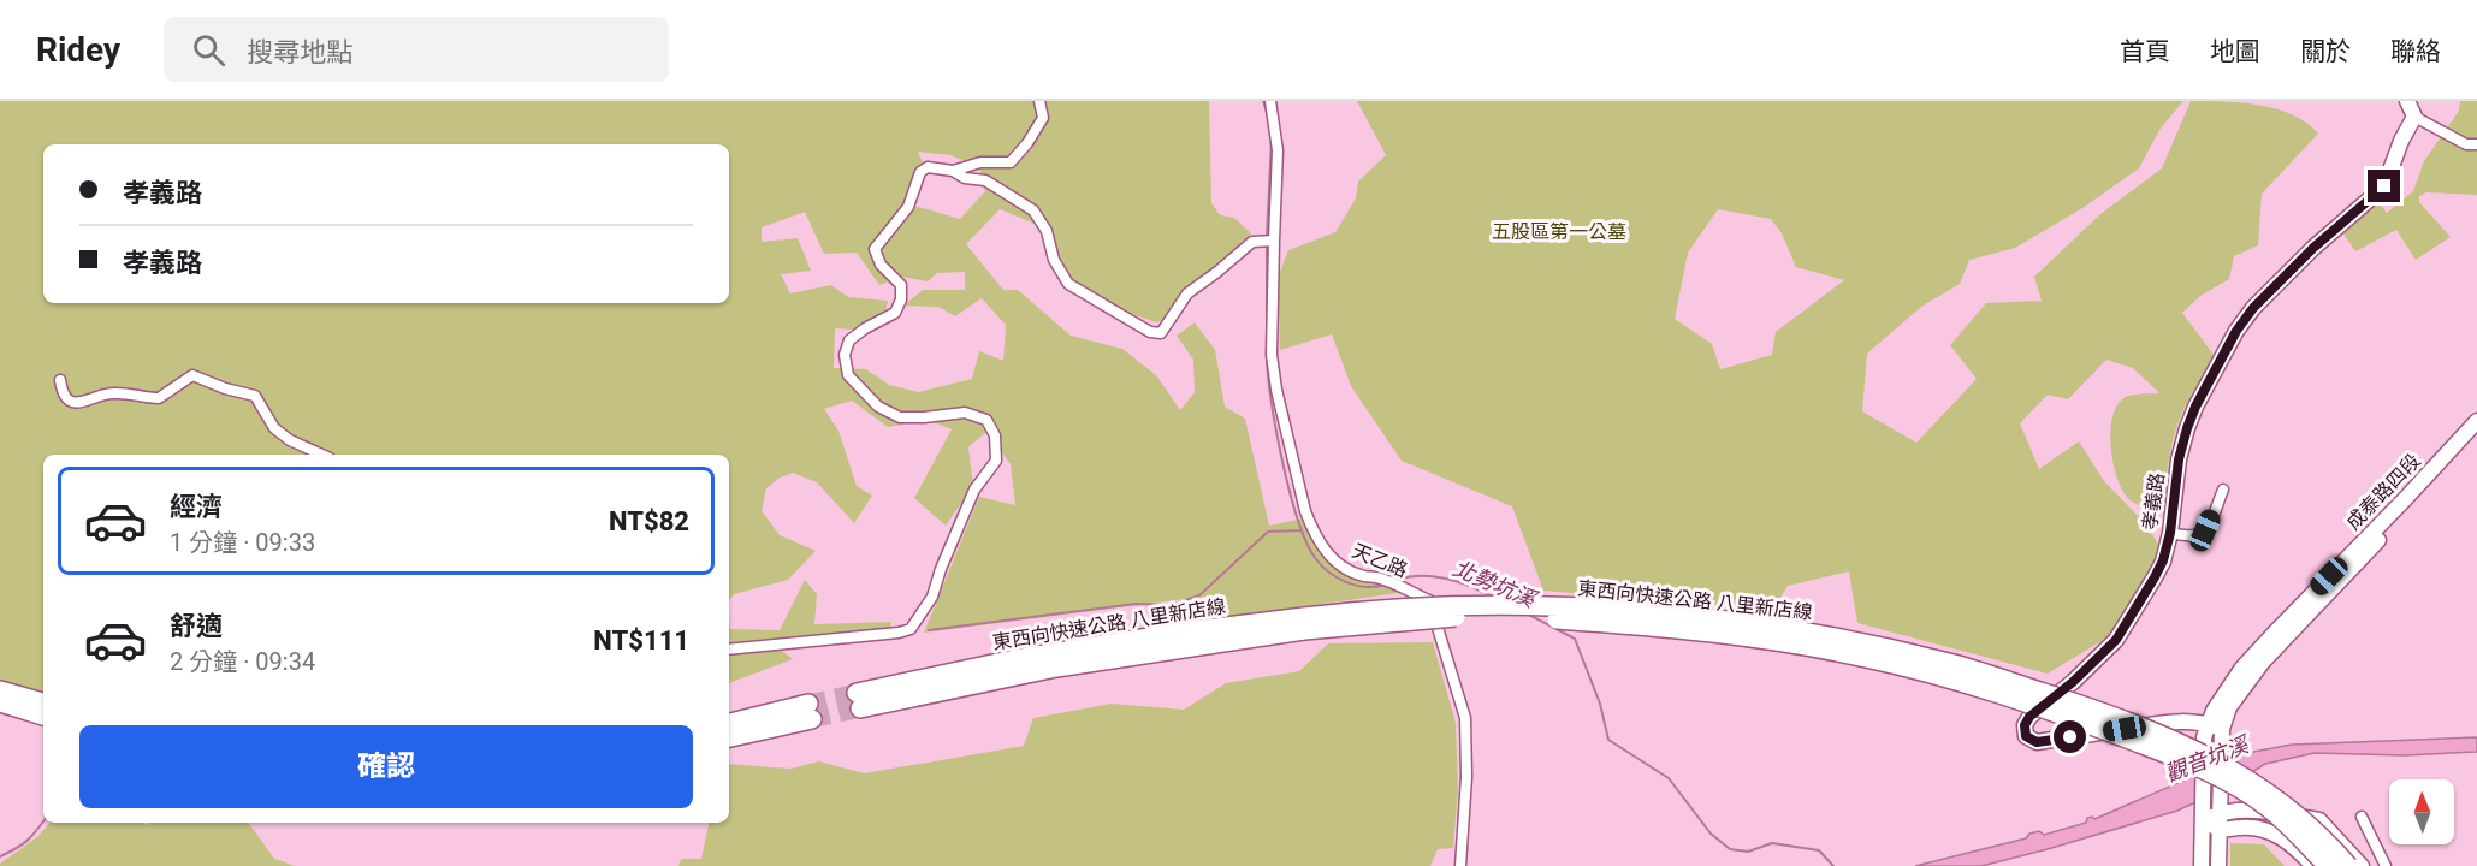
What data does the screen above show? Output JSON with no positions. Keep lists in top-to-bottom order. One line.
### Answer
{"streets":{"highway":["東西向快速公路 八里新店線"],"street":["成泰路四段","孝義路","天乙路"]},"crossings":[["成泰路四段","孝義路"]],"water":["北勢坑溪","觀音坑溪"],"parks":["五股區第一公墓"],"north":"top","page":{"header":"Ridey","search":"搜尋地點","nav":["首頁","地圖","關於","聯絡"],"banner":["孝義路","孝義路"],"list":[{"name":"經濟","note":"1 分鐘 · 09:33","value":"NT$82"},{"name":"舒適","note":"2 分鐘 · 09:34","value":"NT$111"}],"buttons":"確認"}}
